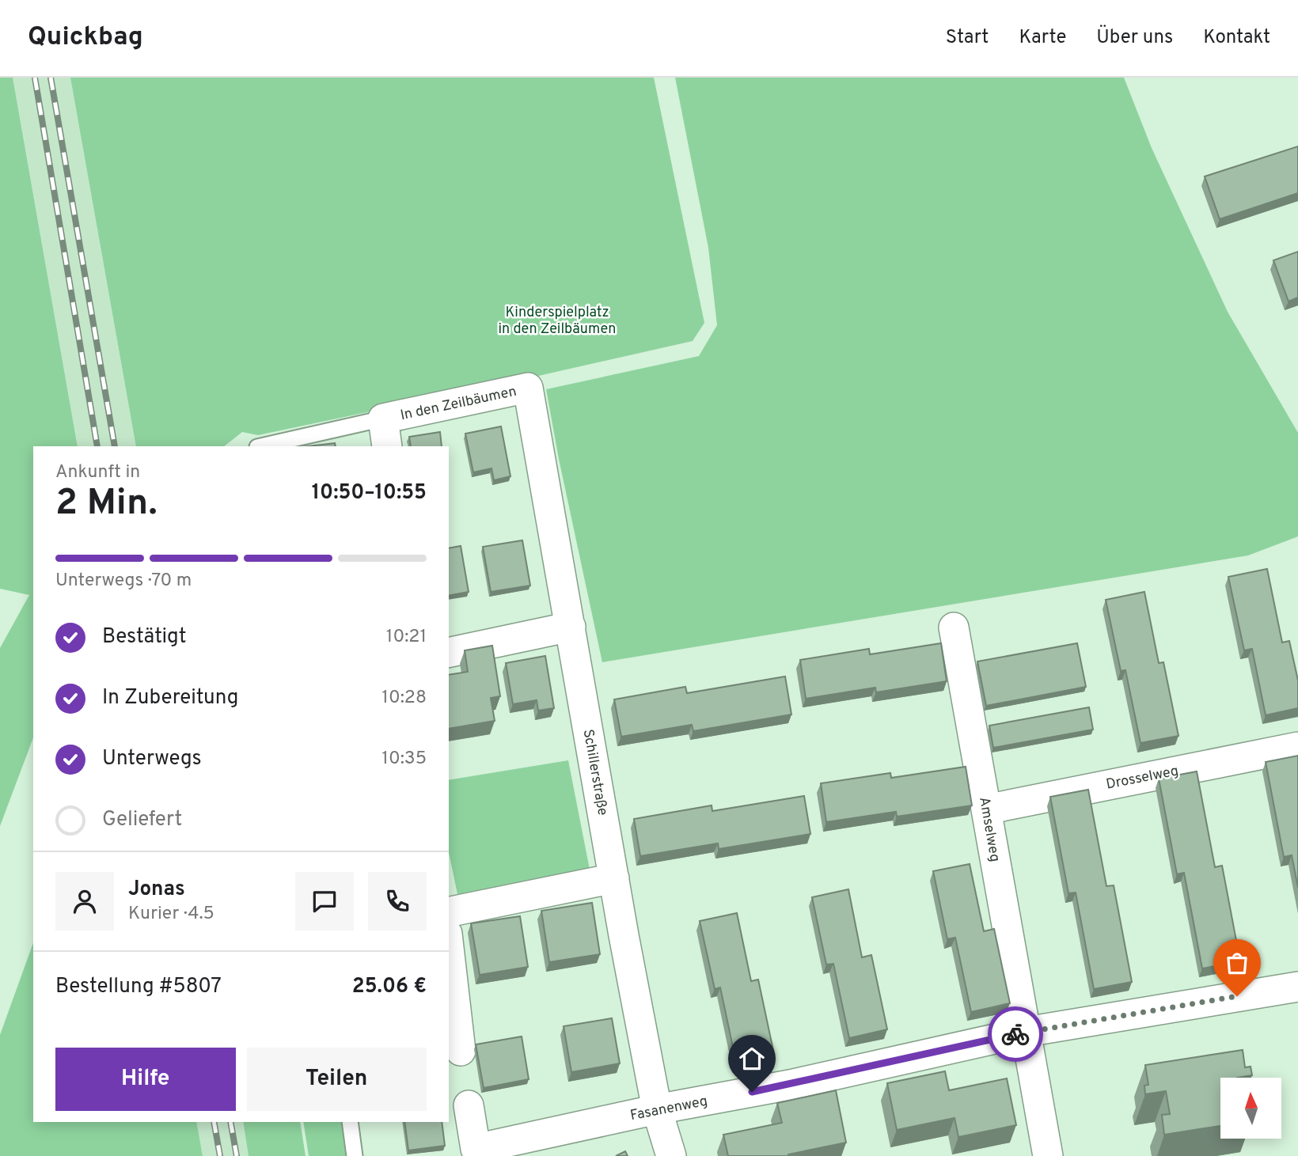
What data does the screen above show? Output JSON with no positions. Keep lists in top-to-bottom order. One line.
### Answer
{"streets":{"street":["In den Zeilbäumen","Schillerstraße","Drosselweg","Amselweg","Fasanenweg"]},"crossings":[["In den Zeilbäumen","Schillerstraße"],["Schillerstraße","Fasanenweg"],["Drosselweg","Amselweg"],["Amselweg","Fasanenweg"]],"parks":["Kinderspielplatz in den Zeilbäumen"],"north":"top","page":{"header":"Quickbag","nav":["Start","Karte","Über uns","Kontakt"],"heading":["2 Min.","Ankunft in","10:50–10:55"],"panel":["Jonas","Kurier · 4.5","Bestellung #5807","25.06 €"],"bar":"Unterwegs · 70 m","list":[["Bestätigt","10:21"],["In Zubereitung","10:28"],["Unterwegs","10:35"],"Geliefert"],"buttons":["Hilfe","Teilen"]}}
